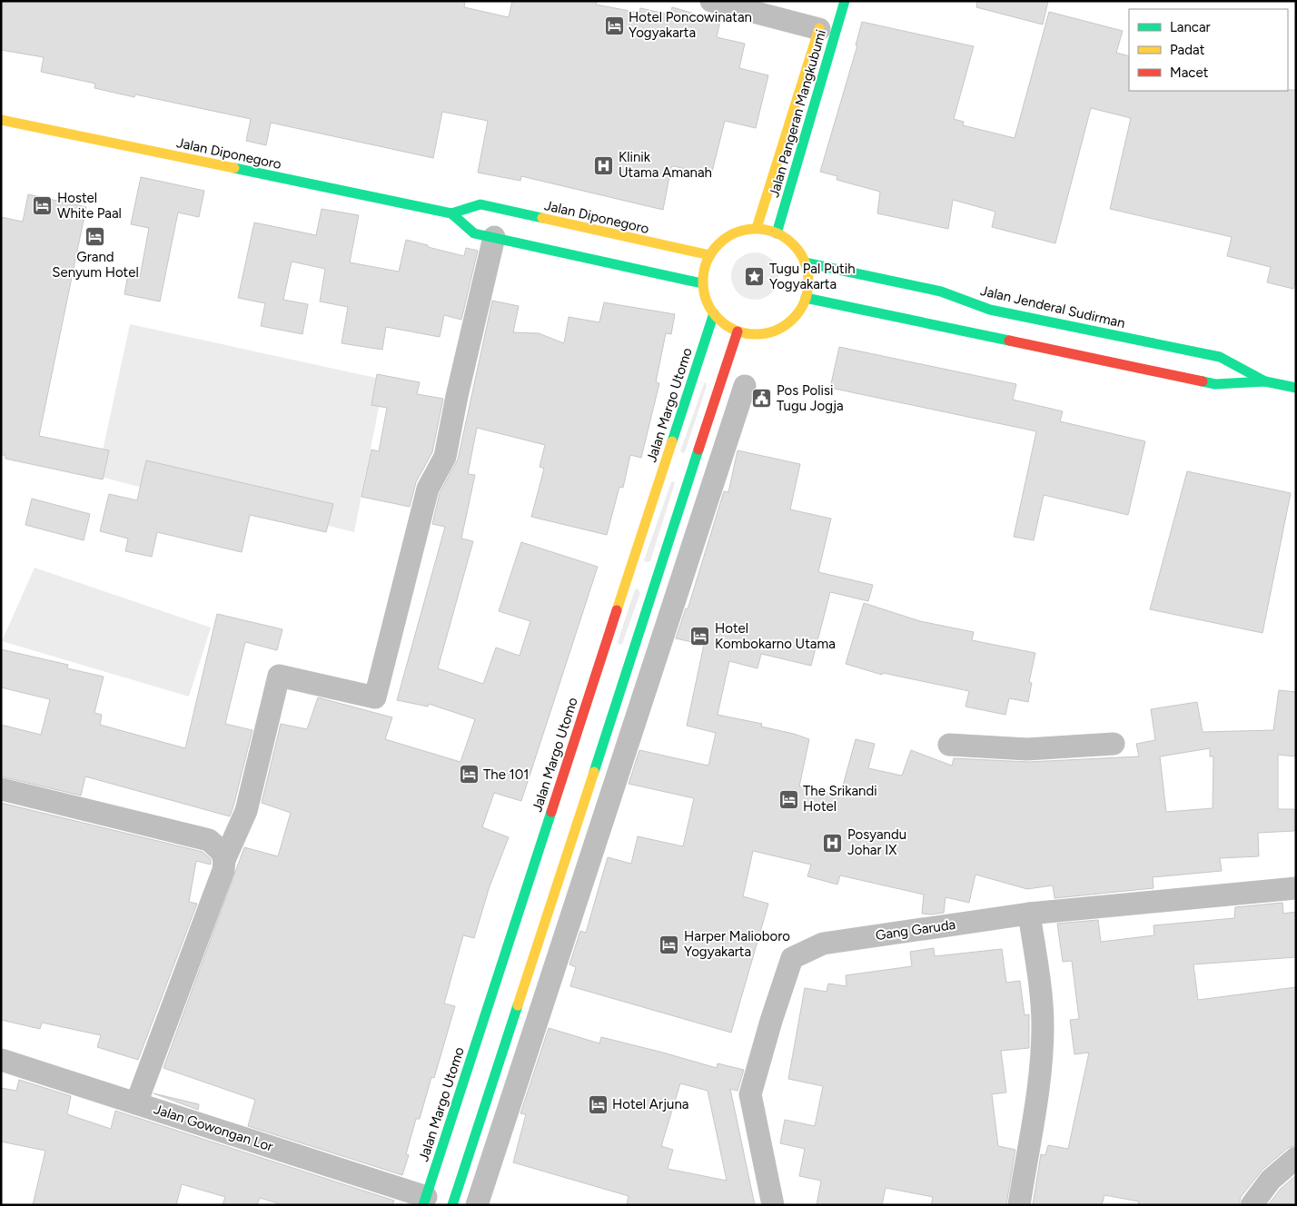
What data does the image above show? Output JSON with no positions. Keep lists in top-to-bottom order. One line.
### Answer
{"streets":{"main road":["Jalan Pangeran Mangkubumi","Jalan Diponegoro","Jalan Jenderal Sudirman","Jalan Margo Utomo"],"street":["Gang Garuda","Jalan Gowongan Lor"]},"crossings":[["Jalan Pangeran Mangkubumi","Jalan Diponegoro"],["Jalan Pangeran Mangkubumi","Jalan Jenderal Sudirman"],["Jalan Pangeran Mangkubumi","Jalan Margo Utomo"],["Jalan Diponegoro","Jalan Jenderal Sudirman"],["Jalan Diponegoro","Jalan Margo Utomo"],["Jalan Jenderal Sudirman","Jalan Margo Utomo"],["Jalan Margo Utomo","Jalan Gowongan Lor"]],"places":{"hotel":["Hotel Poncowinatan Yogyakarta","Hostel White Paal","Grand Senyum Hotel","Hotel Kombokarno Utama","The 101","The Srikandi Hotel","Harper Malioboro Yogyakarta","Hotel Arjuna"],"hospital":["Klinik Utama Amanah","Posyandu Johar IX"],"place":["Tugu Pal Putih Yogyakarta"],"public building":["Pos Polisi Tugu Jogja"]},"legend":["Lancar","Padat","Macet"]}
